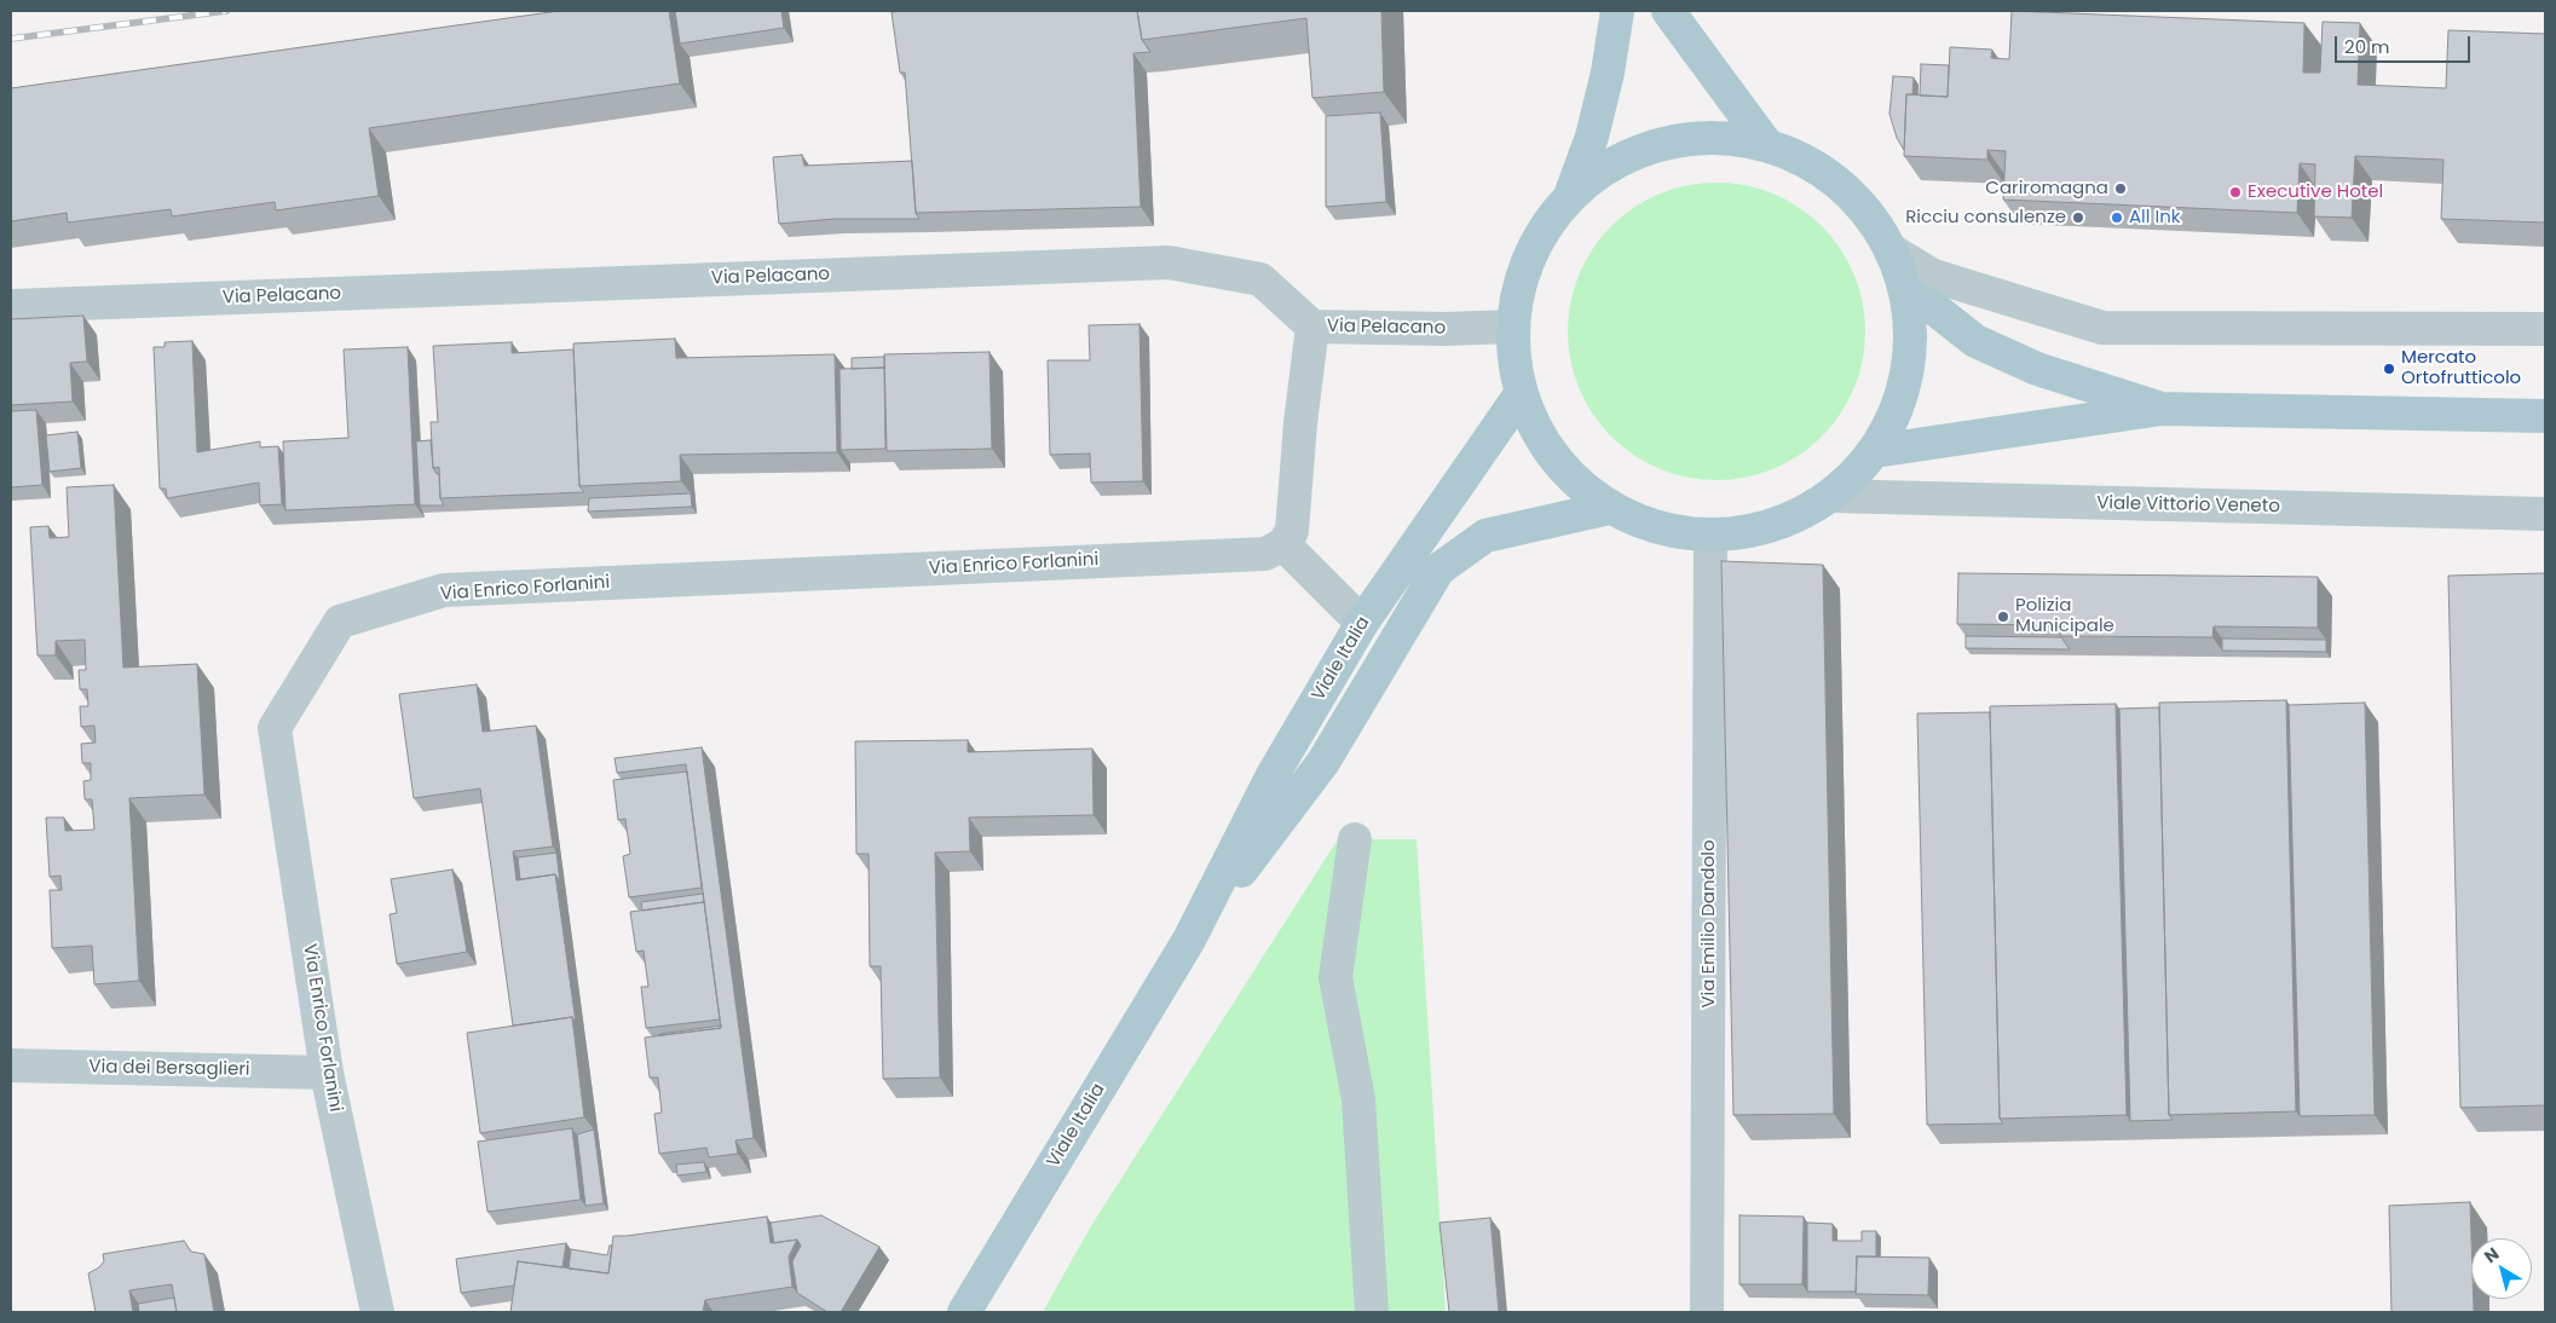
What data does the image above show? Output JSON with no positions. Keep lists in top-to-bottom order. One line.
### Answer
{"streets":{"main road":["Viale Italia"],"street":["Via Pelacano","Viale Vittorio Veneto","Via Enrico Forlanini","Via Emilio Dandolo","Via dei Bersaglieri"]},"crossings":[["Via Enrico Forlanini","Via dei Bersaglieri"]],"places":["Cariromagna","Executive Hotel","Ricciu consulenze","All Ink","Mercato Ortofrutticolo","Polizia Municipale"],"scale_bar":"20 m","north":"top left"}
